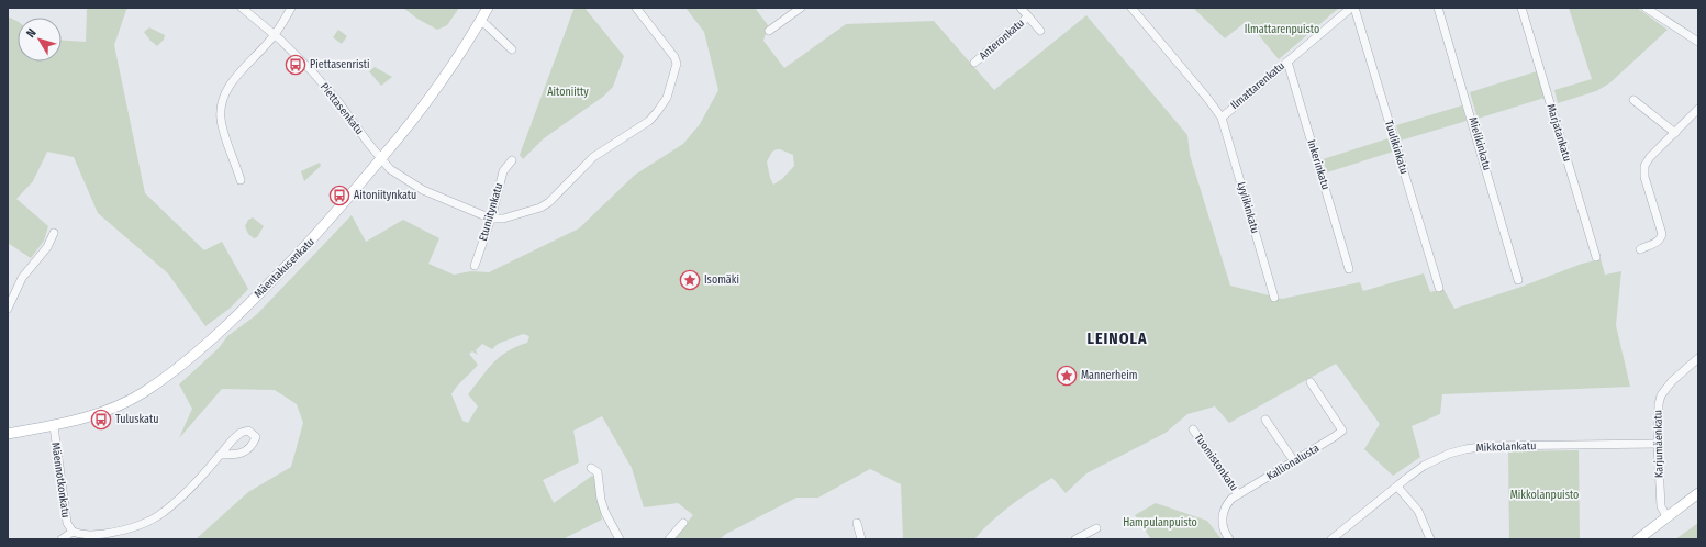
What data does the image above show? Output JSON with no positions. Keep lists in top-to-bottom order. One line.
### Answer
{"streets":{"main road":["Mäentakusenkatu"],"street":["Anteronkatu","Ilmattarenkatu","Piettasenkatu","Marjatankatu","Mielikinkatu","Tuulikinkatu","Inkerinkatu","Lyylikinkatu","Etuniitynkatu","Karjumäenkatu","Mikkolankatu","Tuomistonkatu","Kallionalusta","Mäennotkonkatu"]},"crossings":[["Ilmattarenkatu","Inkerinkatu"],["Ilmattarenkatu","Lyylikinkatu"],["Piettasenkatu","Mäentakusenkatu"],["Mäentakusenkatu","Mäennotkonkatu"],["Karjumäenkatu","Mikkolankatu"],["Tuomistonkatu","Kallionalusta"]],"districts":["LEINOLA"],"parks":["Ilmattarenpuisto","Aitoniitty","Mikkolanpuisto","Hampulanpuisto"],"places":{"bus stop":["Piettasenristi","Aitoniitynkatu","Tuluskatu"],"place":["Isomäki","Mannerheim"]},"north":"top left"}
